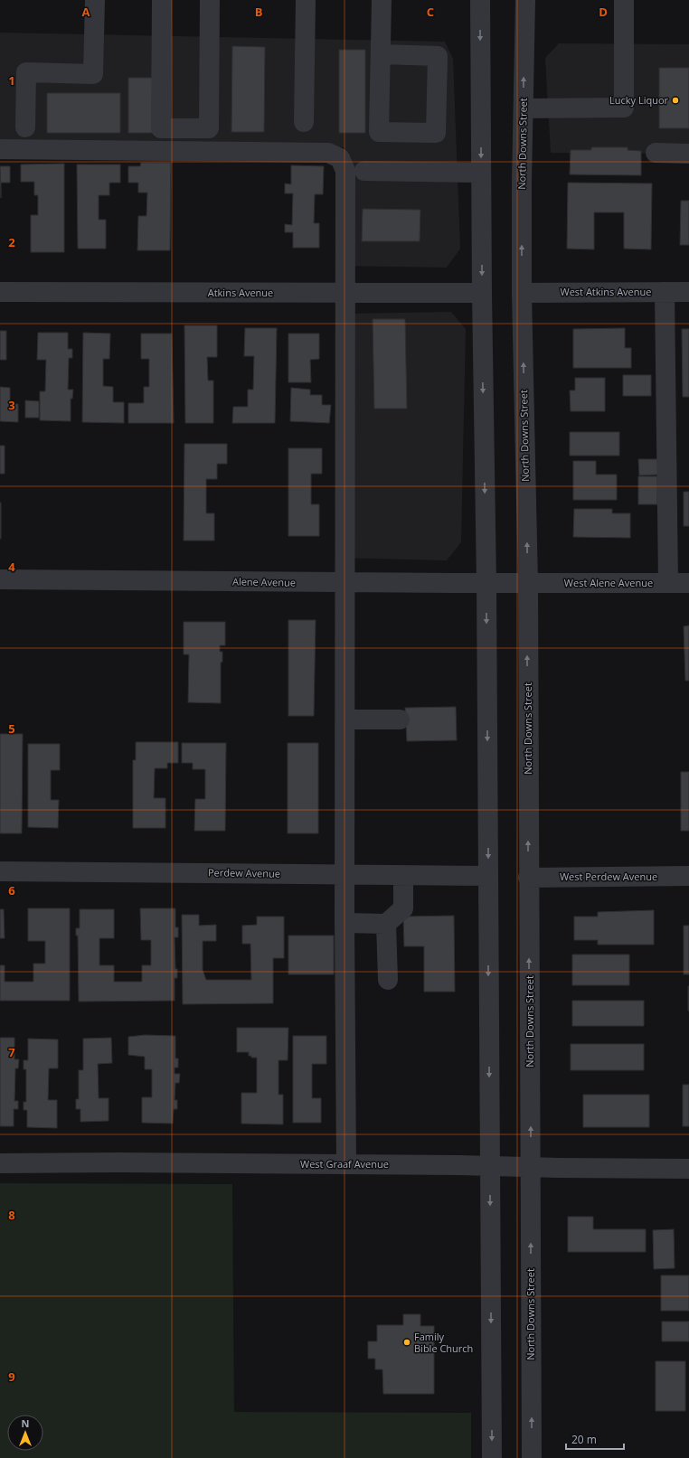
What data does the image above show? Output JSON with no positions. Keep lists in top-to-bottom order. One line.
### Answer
{"streets":{"street":["North Downs Street","West Atkins Avenue","Atkins Avenue","Alene Avenue","West Alene Avenue","Perdew Avenue","West Perdew Avenue","West Graaf Avenue"]},"crossings":[["North Downs Street","West Atkins Avenue"],["North Downs Street","Alene Avenue"],["North Downs Street","West Alene Avenue"],["North Downs Street","West Perdew Avenue"],["North Downs Street","West Graaf Avenue"],["Alene Avenue","West Alene Avenue"]],"places":["Lucky Liquor","Family Bible Church"],"scale_bar":"20 m","north":"top","grid":{"columns":["A","B","C","D"],"rows":["1","2","3","4","5","6","7","8","9"]}}
